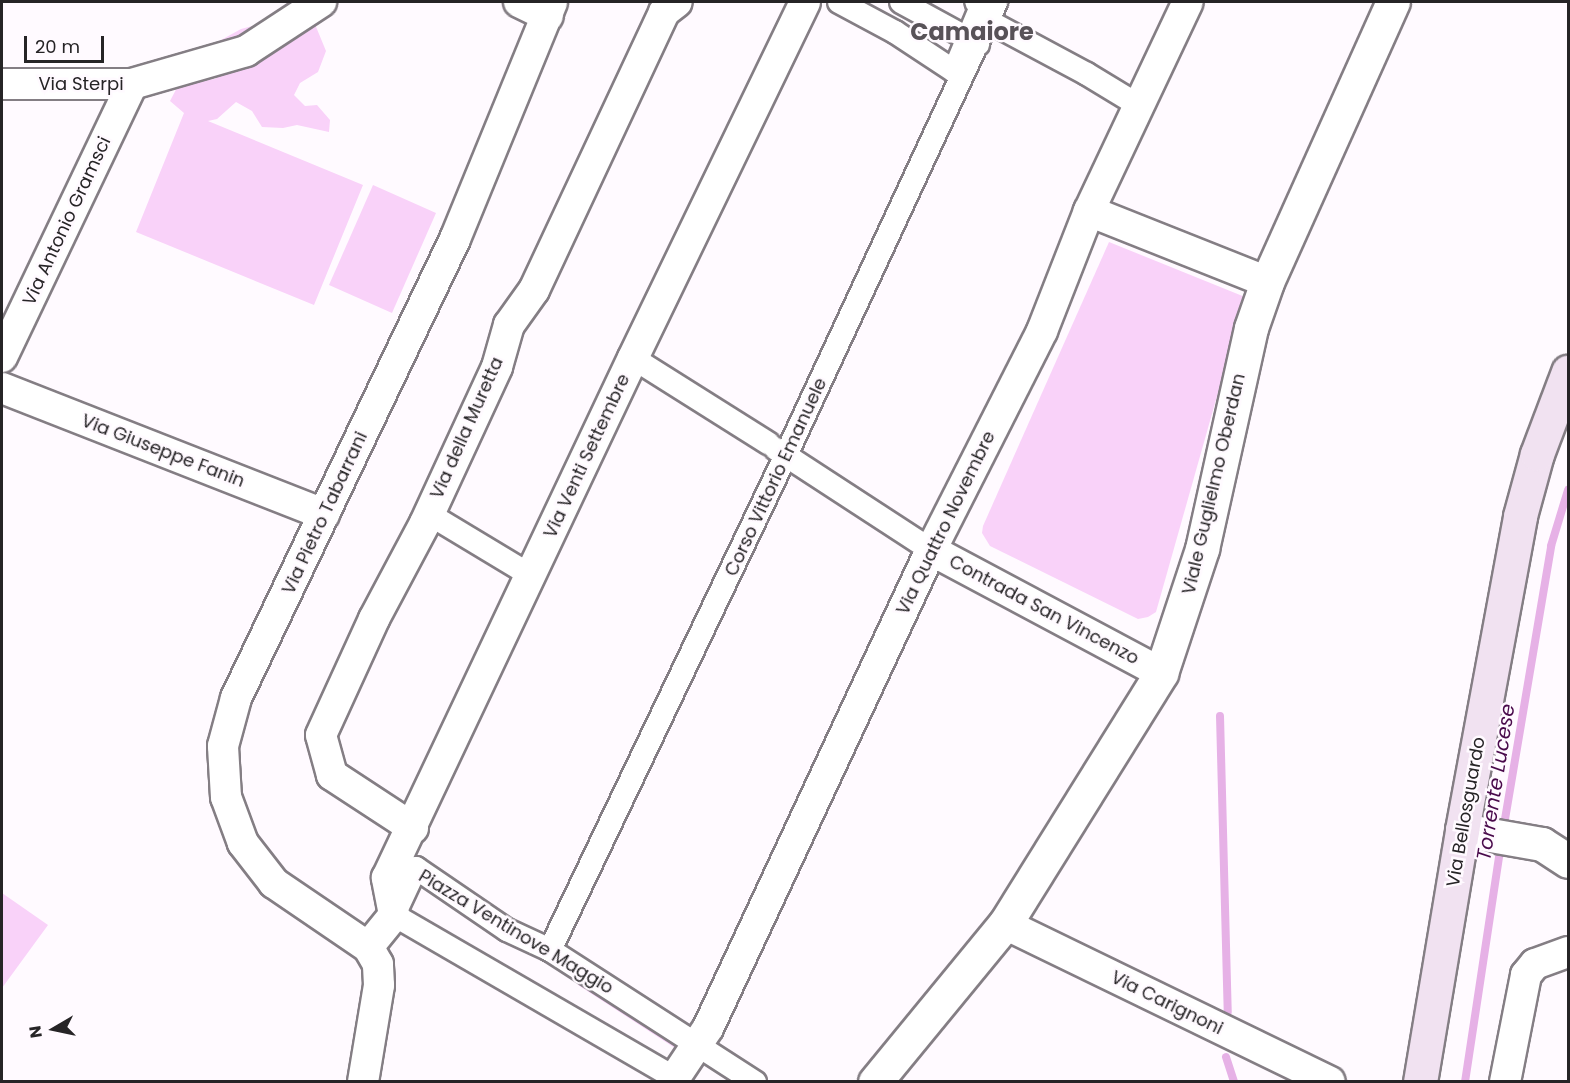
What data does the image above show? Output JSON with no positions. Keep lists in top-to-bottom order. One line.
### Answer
{"streets":{"main road":["Via Bellosguardo"],"street":["Via Sterpi","Via Antonio Gramsci","Via della Muretta","Via Giuseppe Fanin","Via Venti Settembre","Corso Vittorio Emanuele","Viale Guglielmo Oberdan","Via Pietro Tabarrani","Via Quattro Novembre","Contrada San Vincenzo","Piazza Ventinove Maggio","Via Carignoni"]},"crossings":[["Via Sterpi","Via Antonio Gramsci"],["Via della Muretta","Via Venti Settembre"],["Via Giuseppe Fanin","Via Pietro Tabarrani"],["Via Venti Settembre","Contrada San Vincenzo"],["Via Venti Settembre","Piazza Ventinove Maggio"],["Corso Vittorio Emanuele","Contrada San Vincenzo"],["Corso Vittorio Emanuele","Piazza Ventinove Maggio"],["Viale Guglielmo Oberdan","Contrada San Vincenzo"],["Viale Guglielmo Oberdan","Via Carignoni"],["Via Quattro Novembre","Contrada San Vincenzo"],["Via Quattro Novembre","Piazza Ventinove Maggio"]],"districts":["Camaiore"],"water":["Torrente Lucese"],"scale_bar":"20 m","north":"left"}
